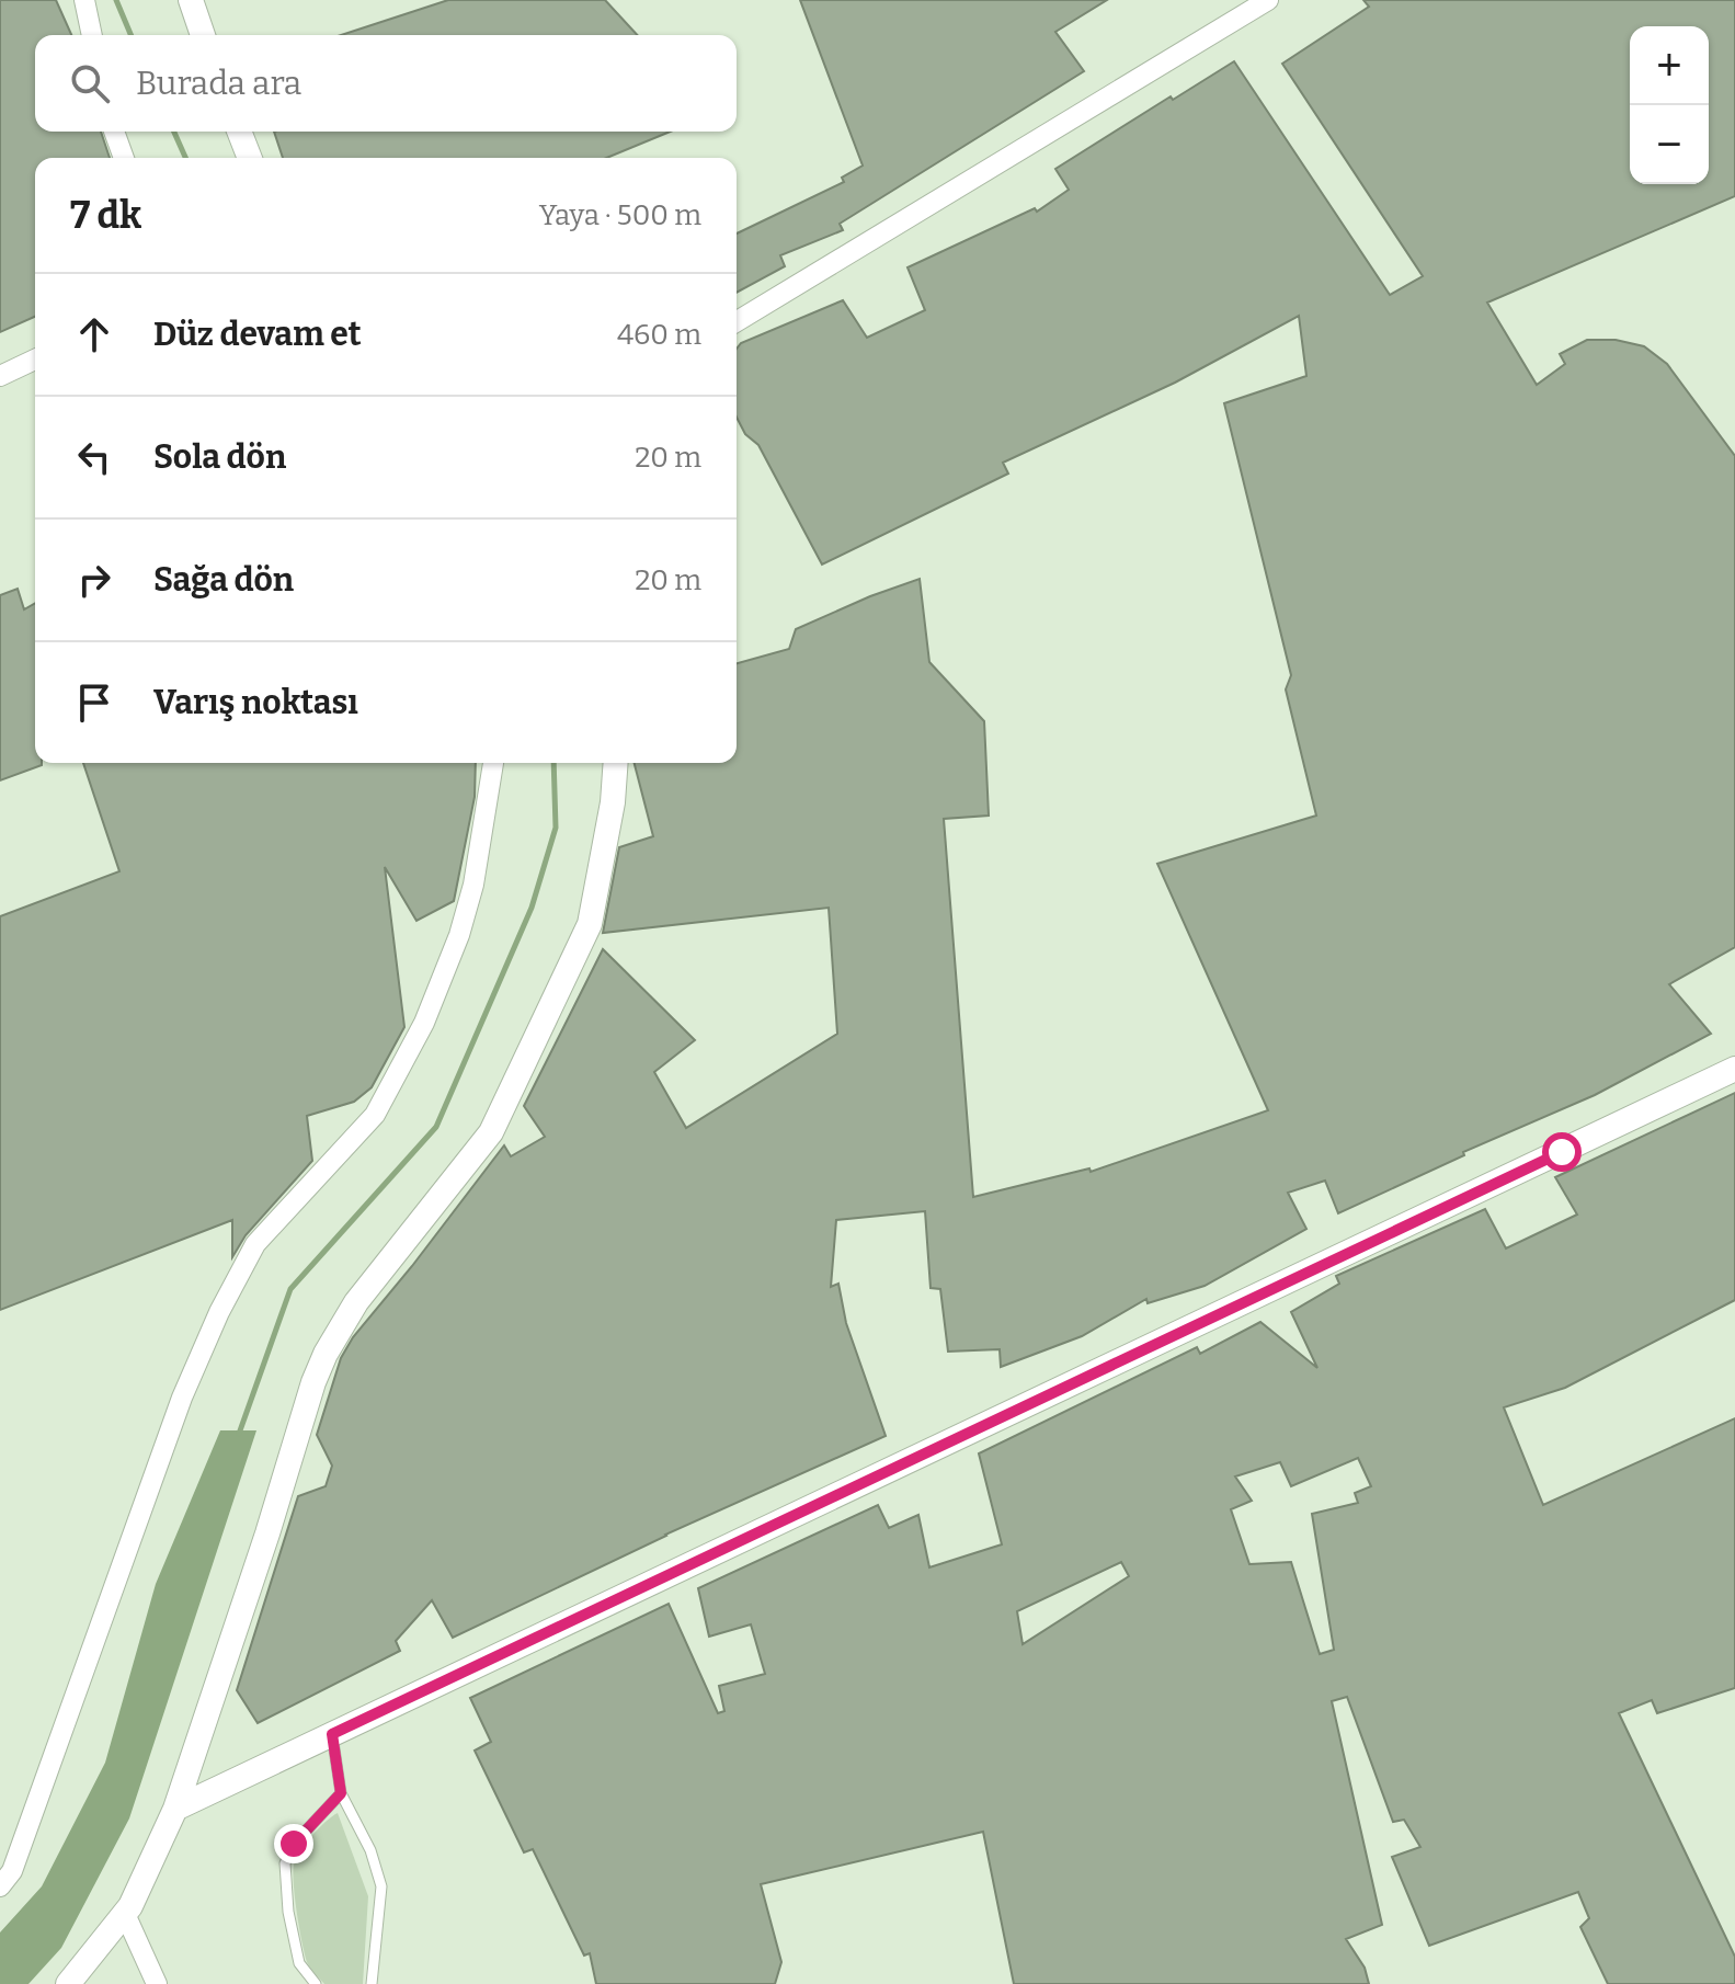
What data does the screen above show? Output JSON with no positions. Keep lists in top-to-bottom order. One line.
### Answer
{"page":{"map_buttons":["+","−"],"search":"Burada ara","heading":["7 dk","Yaya · 500 m"],"list":[["Düz devam et","460 m"],["Sola dön","20 m"],["Sağa dön","20 m"],"Varış noktası"]}}
